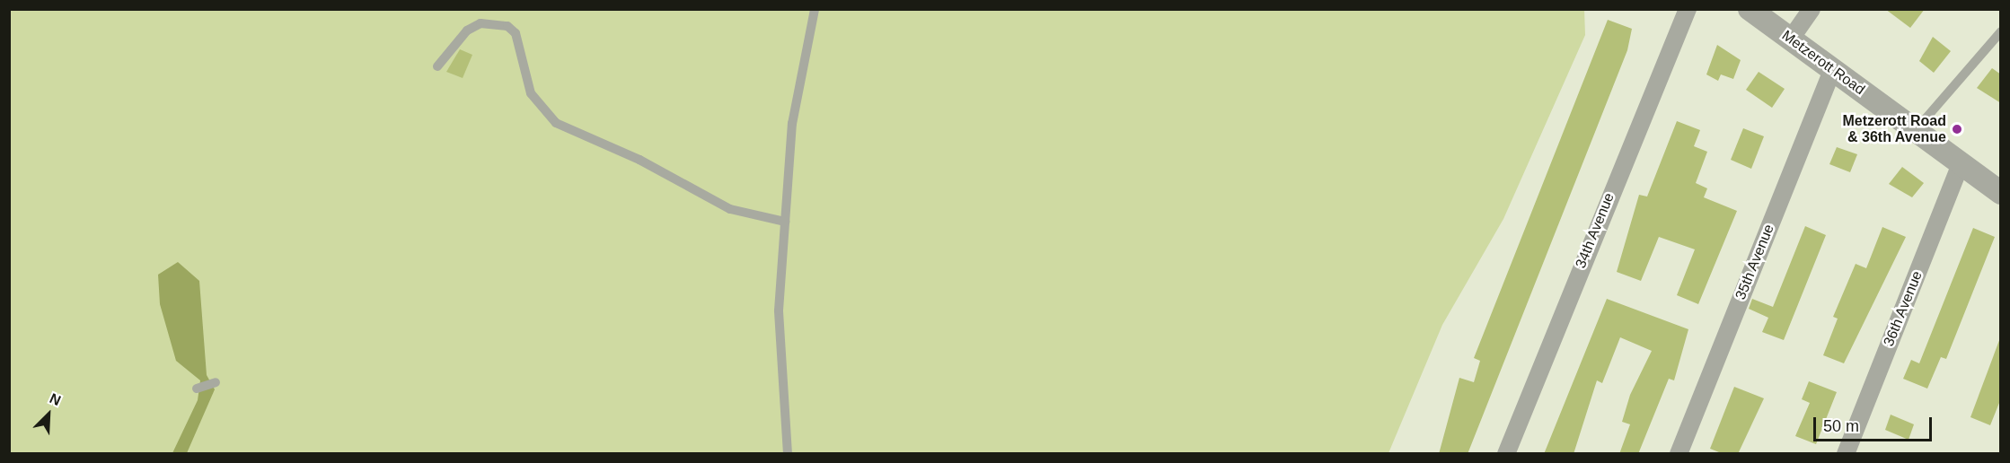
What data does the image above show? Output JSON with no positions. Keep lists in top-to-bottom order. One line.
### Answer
{"streets":{"street":["Metzerott Road","34th Avenue","35th Avenue","36th Avenue"]},"crossings":[["Metzerott Road","35th Avenue"],["Metzerott Road","36th Avenue"]],"places":["Metzerott Road & 36th Avenue"],"scale_bar":"50 m","north":"top right"}
